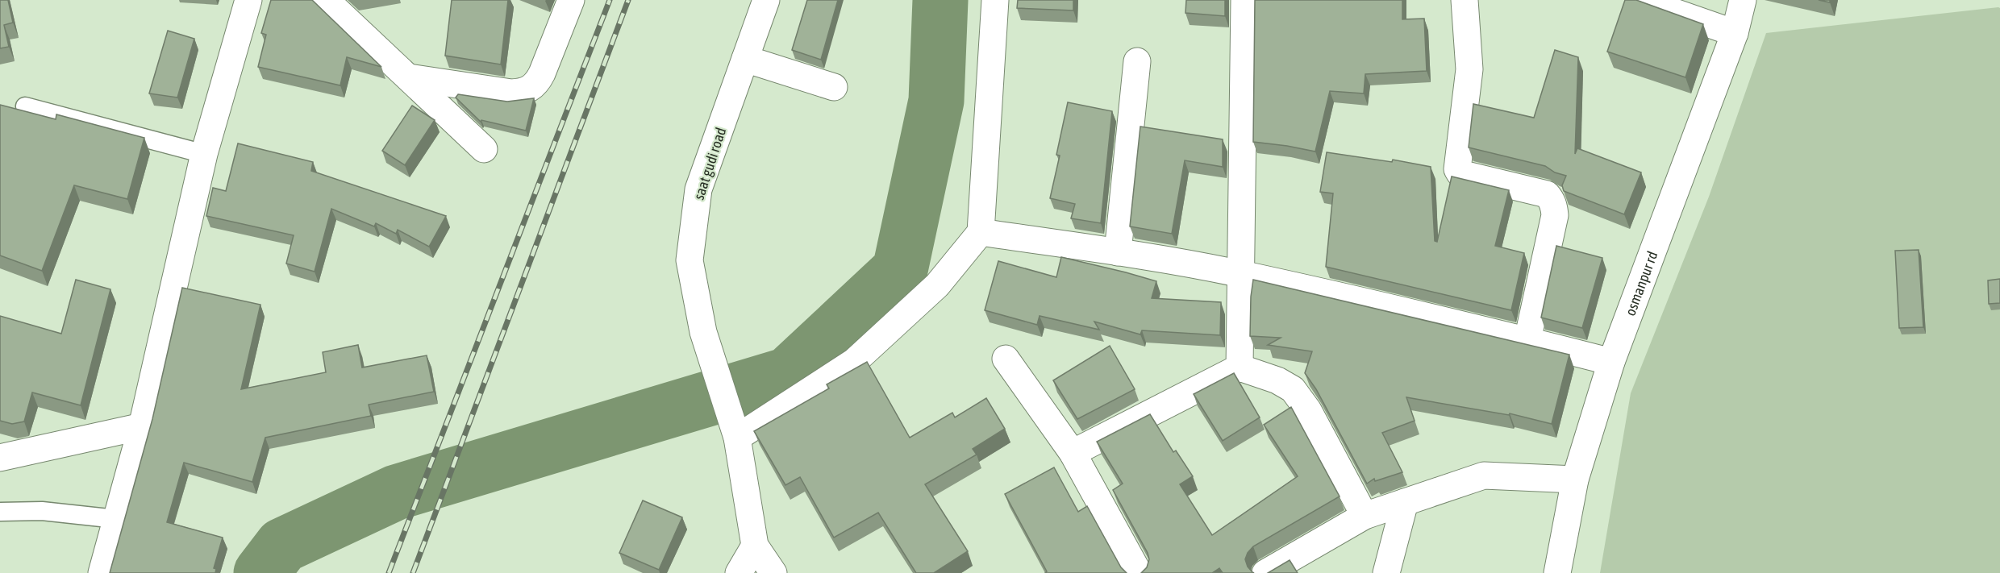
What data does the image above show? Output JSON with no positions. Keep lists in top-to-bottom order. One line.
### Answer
{"streets":{"street":["saat gudi road","osmanpur rd"]}}
